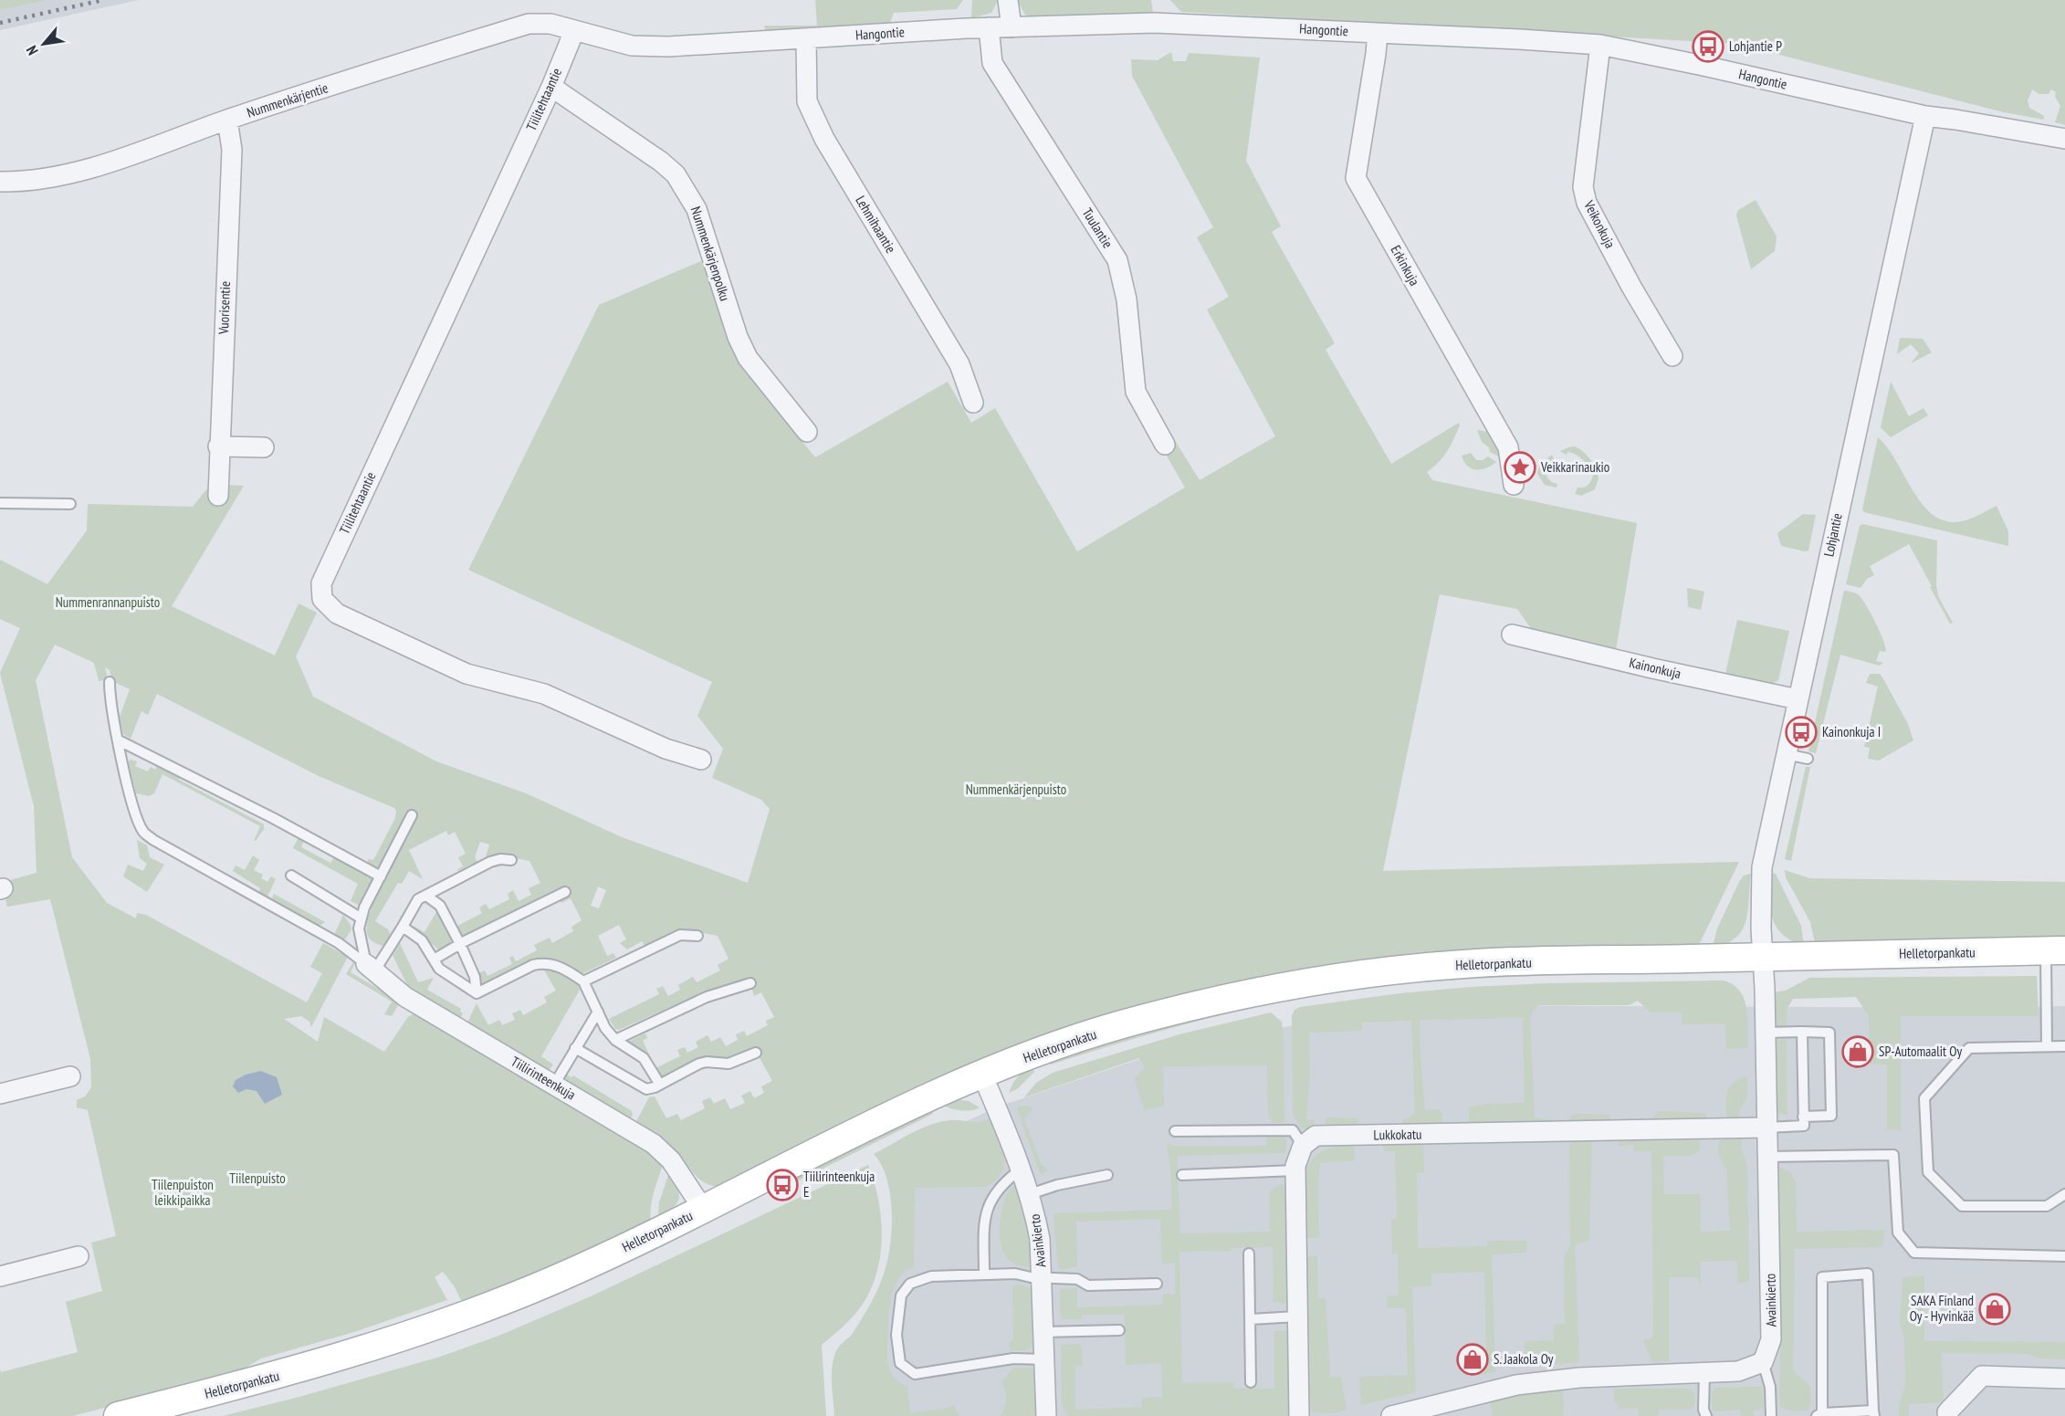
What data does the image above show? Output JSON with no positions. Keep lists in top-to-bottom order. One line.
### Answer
{"streets":{"street":["Hangontie","Tiilitehtaantie","Nummenkärjentie","Lehmihaantie","Veikonkuja","Tuulantie","Nummenkärjenpolku","Erkinkuja","Vuorisentie","Lohjantie","Kainonkuja","Helletorpankatu","Tiilirinteenkuja","Lukkokatu","Avainkierto"]},"crossings":[["Hangontie","Tiilitehtaantie"],["Hangontie","Nummenkärjentie"],["Hangontie","Lehmihaantie"],["Hangontie","Veikonkuja"],["Hangontie","Tuulantie"],["Hangontie","Erkinkuja"],["Hangontie","Lohjantie"],["Tiilitehtaantie","Nummenkärjentie"],["Tiilitehtaantie","Nummenkärjenpolku"],["Nummenkärjentie","Vuorisentie"],["Lohjantie","Kainonkuja"],["Lohjantie","Helletorpankatu"],["Lohjantie","Avainkierto"],["Helletorpankatu","Tiilirinteenkuja"],["Helletorpankatu","Avainkierto"],["Lukkokatu","Avainkierto"]],"parks":["Nummenrannanpuisto","Nummenkärjenpuisto","Tiilenpuisto","Tiilenpuiston leikkipaikka"],"places":{"bus stop":["Lohjantie P","Kainonkuja I","Tiilirinteenkuja E"],"place":["Veikkarinaukio"],"shop":["SP-Automaalit Oy","SAKA Finland Oy - Hyvinkää","S. Jaakola Oy"]},"north":"bottom left"}
